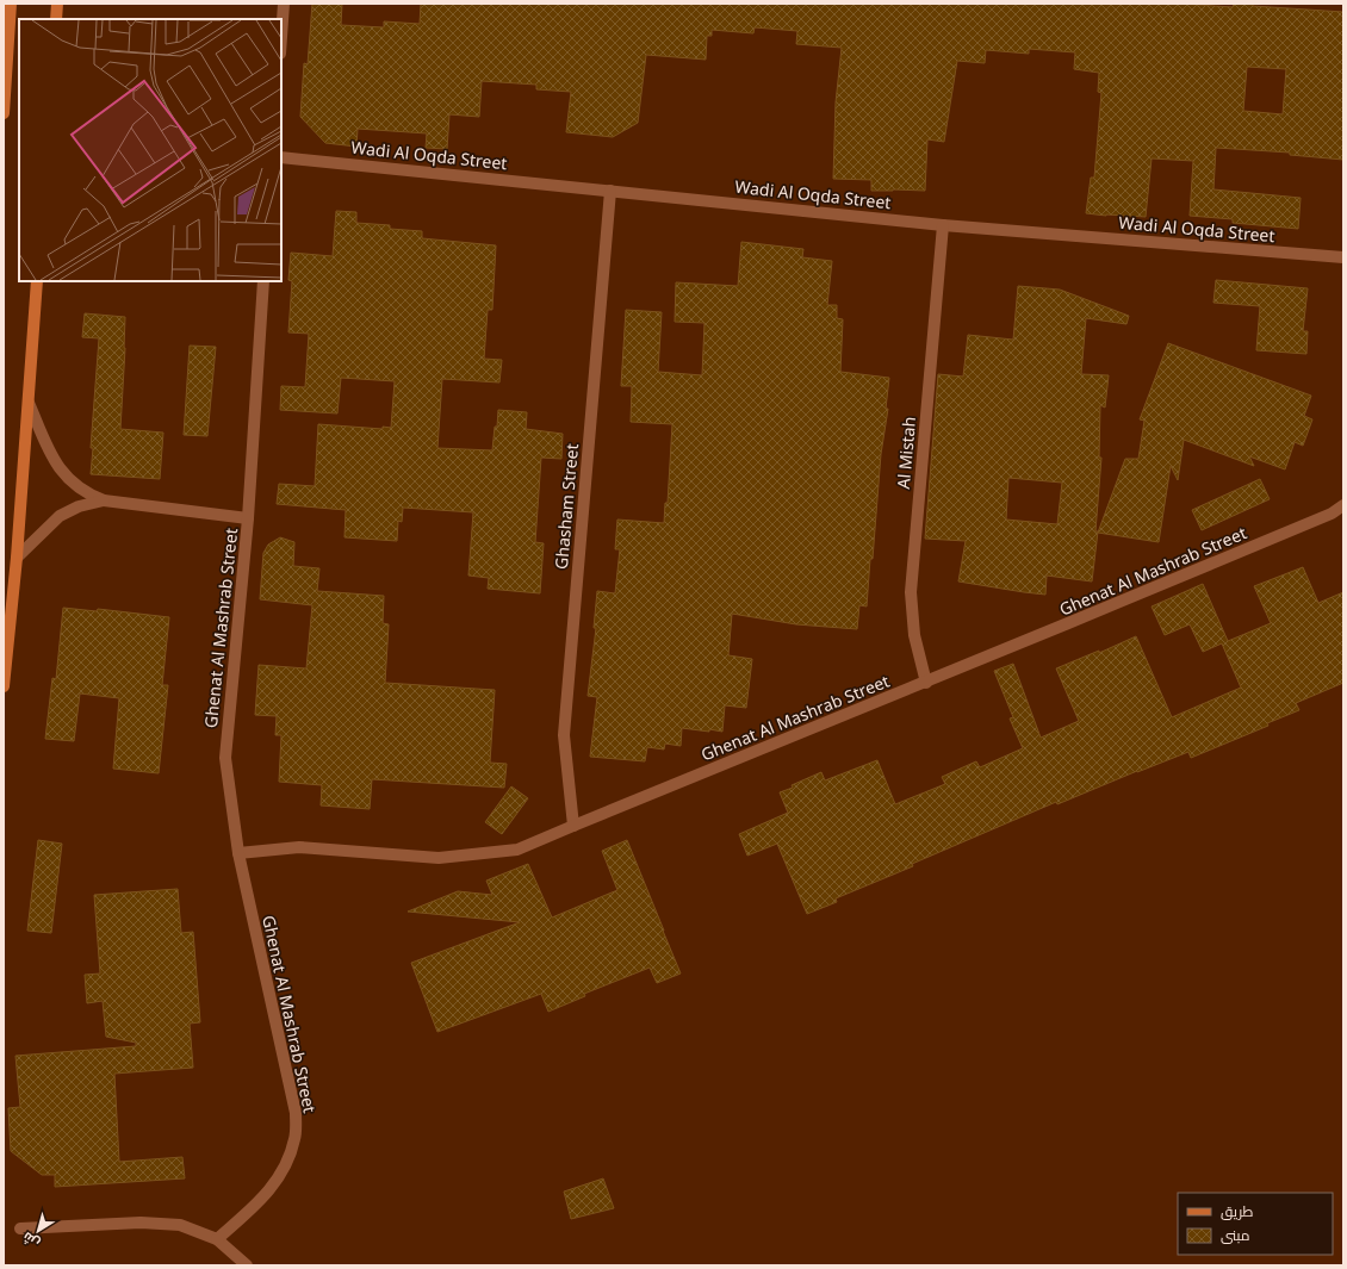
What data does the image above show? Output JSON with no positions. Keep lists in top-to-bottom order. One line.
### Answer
{"streets":{"street":["Wadi Al Oqda Street","Al Mistah","Ghasham Street","Ghenat Al Mashrab Street"]},"crossings":[["Wadi Al Oqda Street","Al Mistah"],["Wadi Al Oqda Street","Ghasham Street"],["Al Mistah","Ghenat Al Mashrab Street"],["Ghasham Street","Ghenat Al Mashrab Street"]],"legend":["طريق","مبنى"],"north":"bottom left"}
